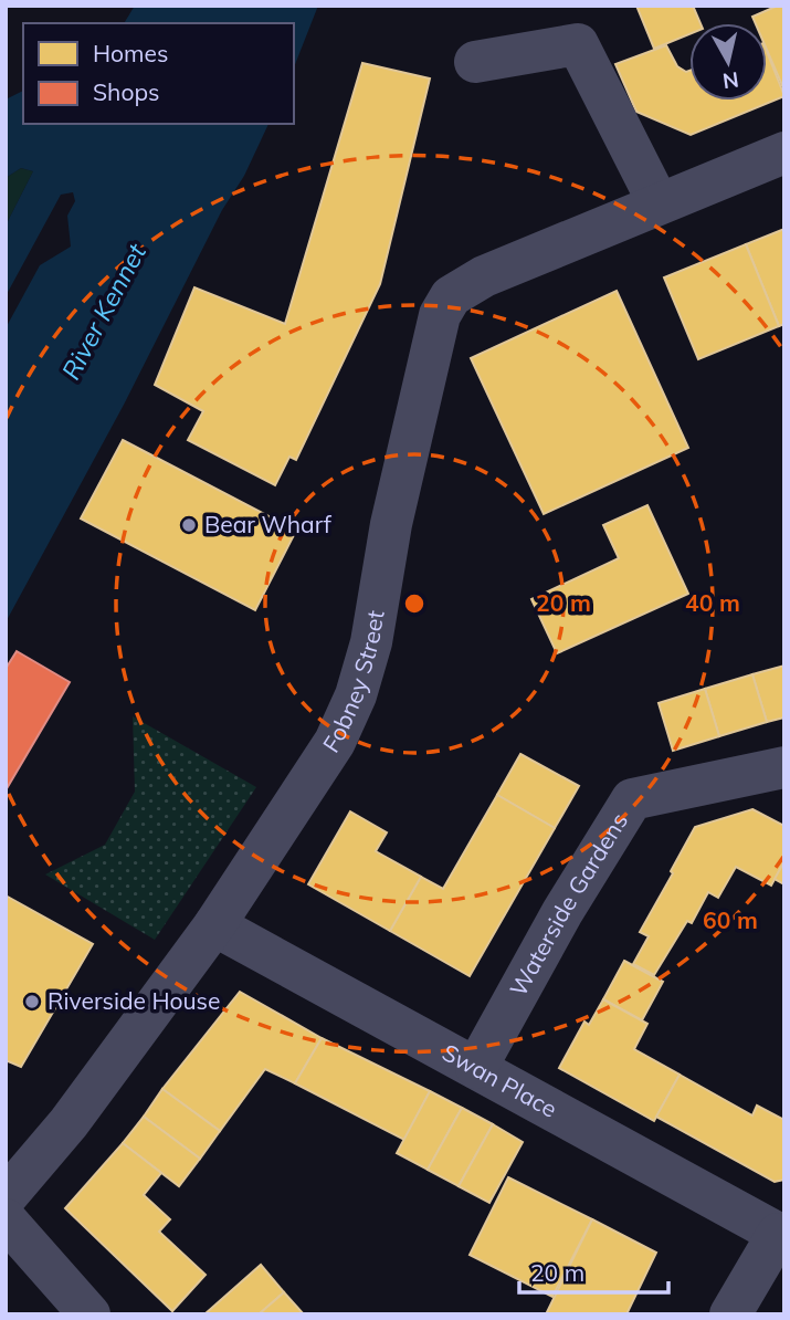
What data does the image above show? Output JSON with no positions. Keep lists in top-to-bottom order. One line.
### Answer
{"streets":{"street":["Fobney Street","Waterside Gardens","Swan Place"]},"crossings":[["Fobney Street","Swan Place"],["Waterside Gardens","Swan Place"]],"water":["River Kennet"],"places":["Bear Wharf","Riverside House"],"legend":["Homes","Shops"],"scale_bar":"20 m","north":"bottom","rings":["20 m","40 m","60 m"]}
